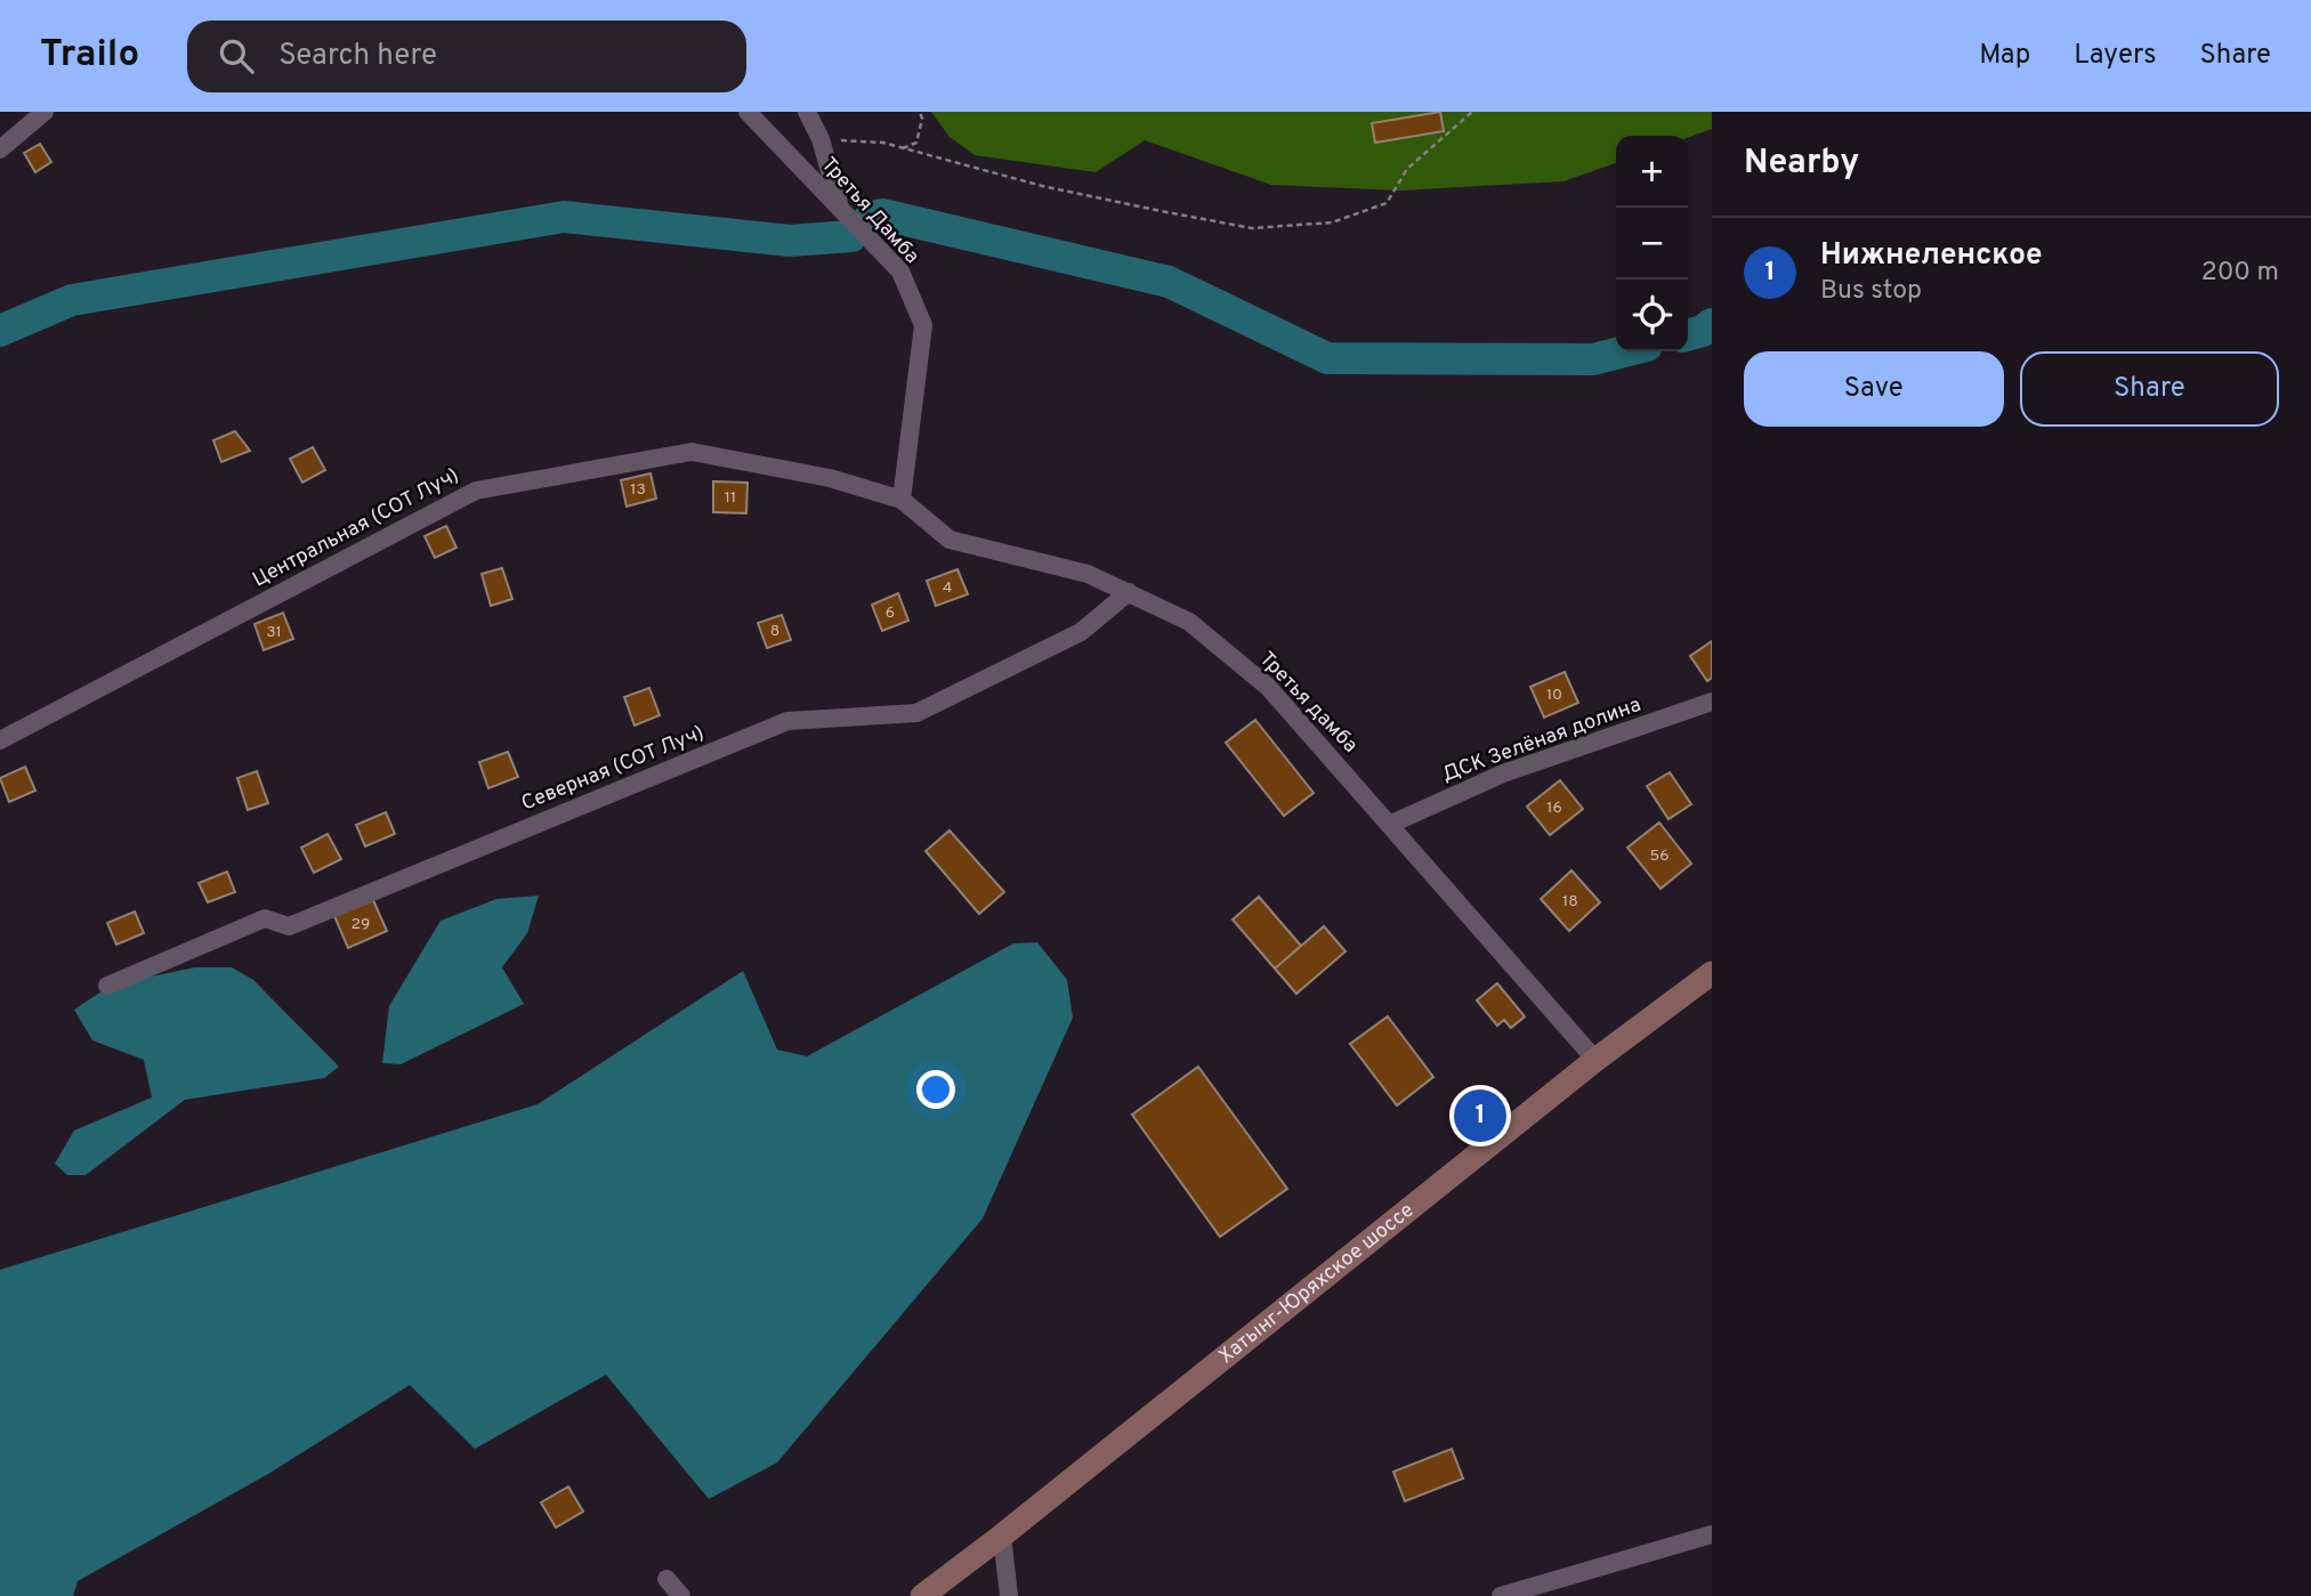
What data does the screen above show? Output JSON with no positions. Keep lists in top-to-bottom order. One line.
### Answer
{"streets":{"main road":["Хатынг-Юряхское шоссе"],"street":["Третья Дамба","Центральная (СОТ Луч)","Третья дамба","ДСК Зелёная долина","Северная (СОТ Луч)"]},"crossings":[["Третья Дамба","Центральная (СОТ Луч)"],["Третья Дамба","Третья дамба"],["Центральная (СОТ Луч)","Третья дамба"],["Третья дамба","ДСК Зелёная долина"],["Третья дамба","Северная (СОТ Луч)"],["Третья дамба","Хатынг-Юряхское шоссе"]],"house_numbers":["13","11","4","6","8","31","10","16","56","18","29"],"page":{"header":"Trailo","search":"Search here","nav":["Map","Layers","Share"],"heading":"Nearby","map_buttons":["+","−"],"list":[{"mark":"1","name":"Нижнеленское","note":"Bus stop","value":"200 m"}],"buttons":["Save","Share"],"pins":"1"}}
